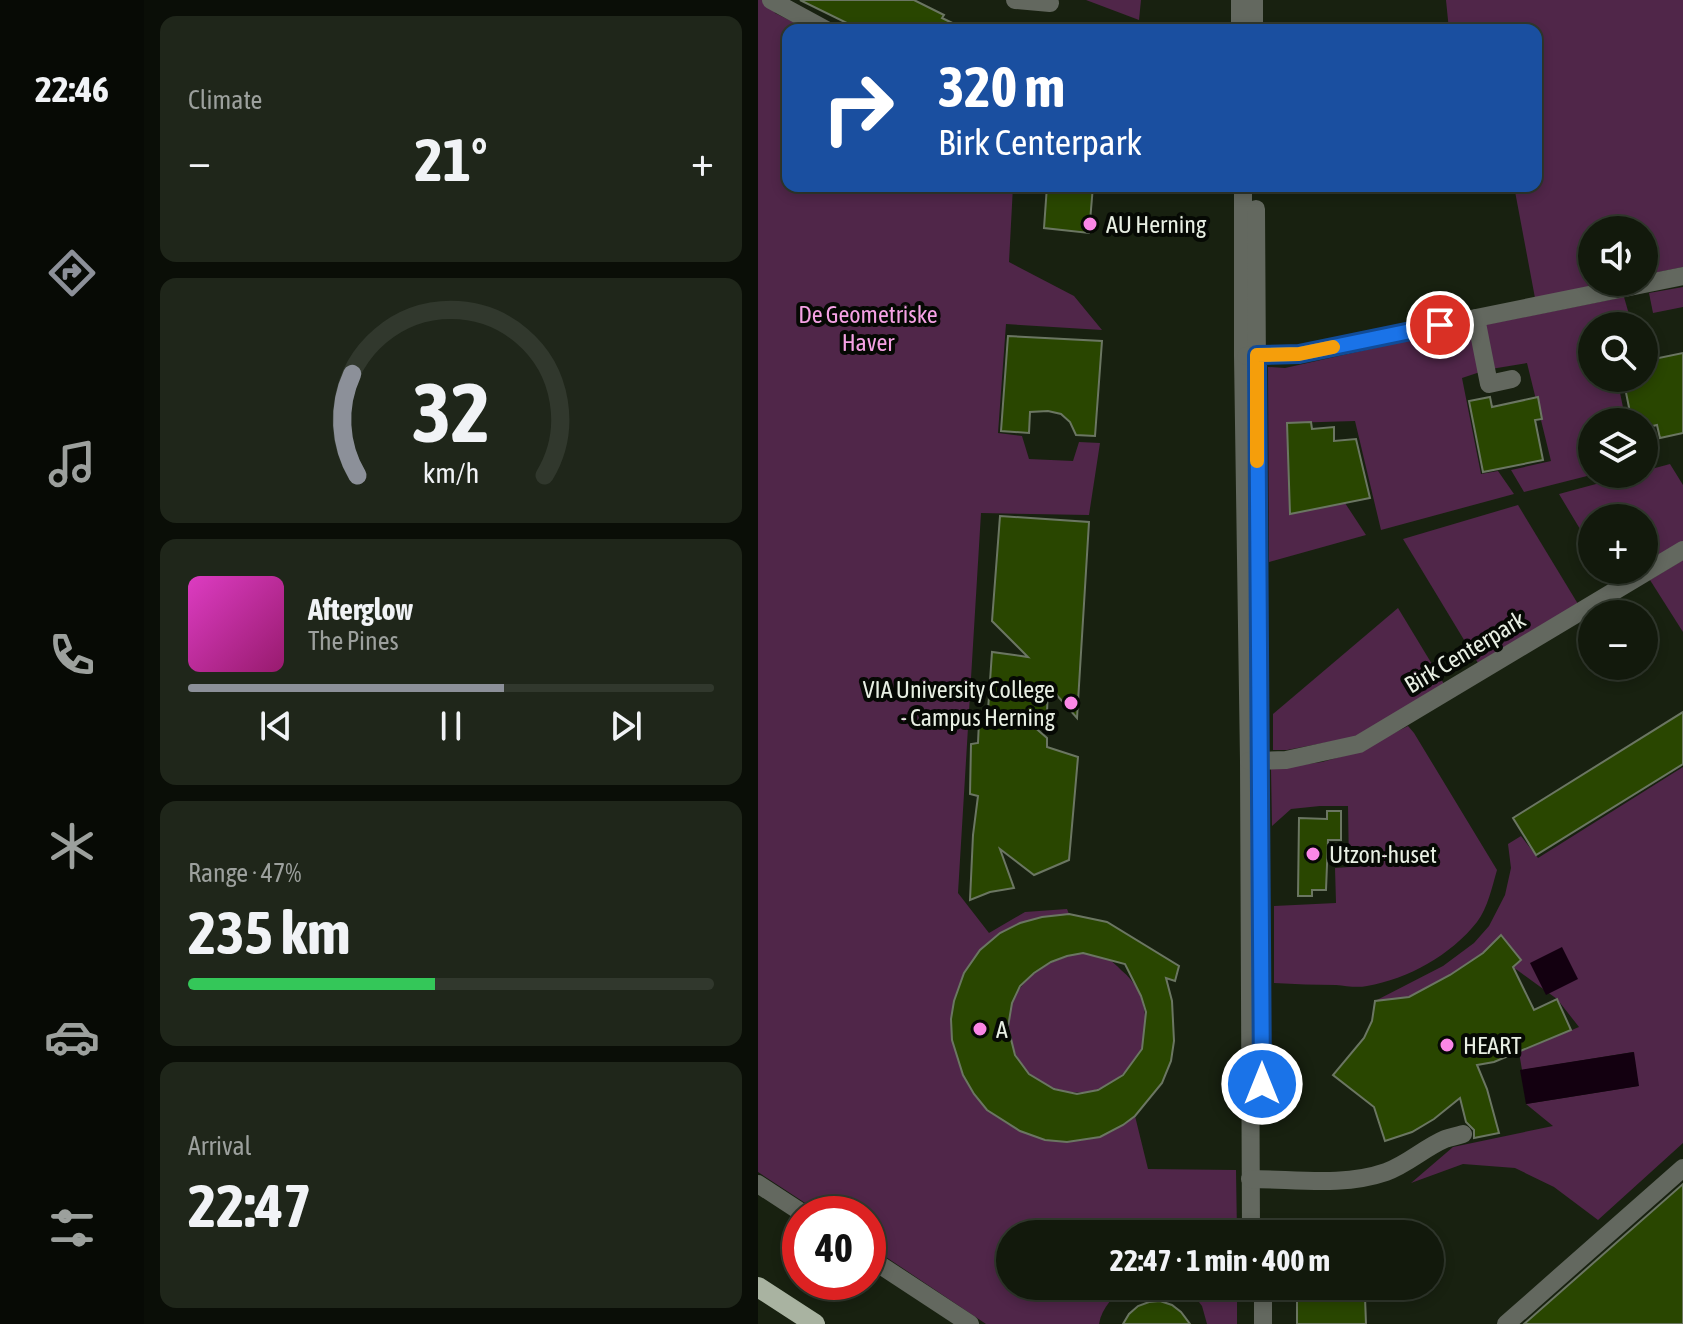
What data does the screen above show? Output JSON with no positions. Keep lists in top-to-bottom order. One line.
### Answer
{"streets":{"street":["Birk Centerpark"]},"parks":["De Geometriske Haver"],"places":["AU Herning","VIA University College - Campus Herning","Utzon-huset","A","HEART"],"page":{"tabs":"22:46","tile":["Climate",["Range · 47%","235 km"],["Arrival","22:47"]],"turn":["320 m","Birk Centerpark"],"heat":["−","21°","+"],"map_buttons":["+","−"],"song":["Afterglow","The Pines"],"limit":"40","trip":"22:47 · 1 min · 400 m","gauge":["32","km/h"]}}
